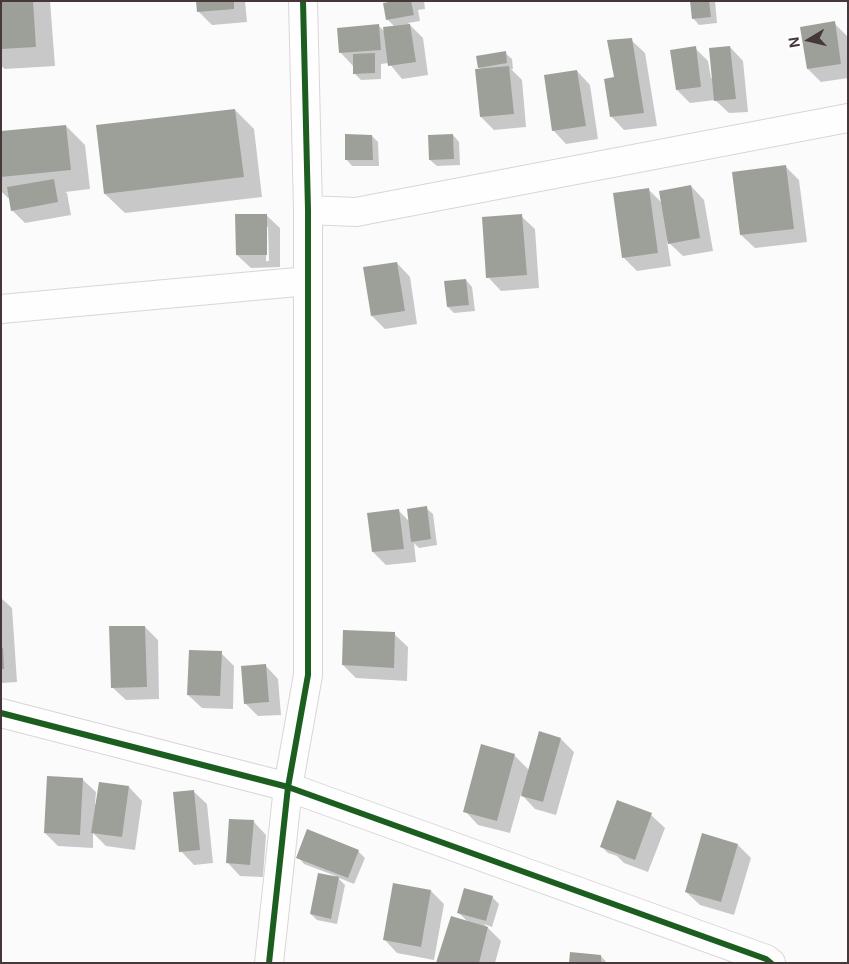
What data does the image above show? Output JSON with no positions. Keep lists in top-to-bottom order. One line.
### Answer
{"north":"left"}
